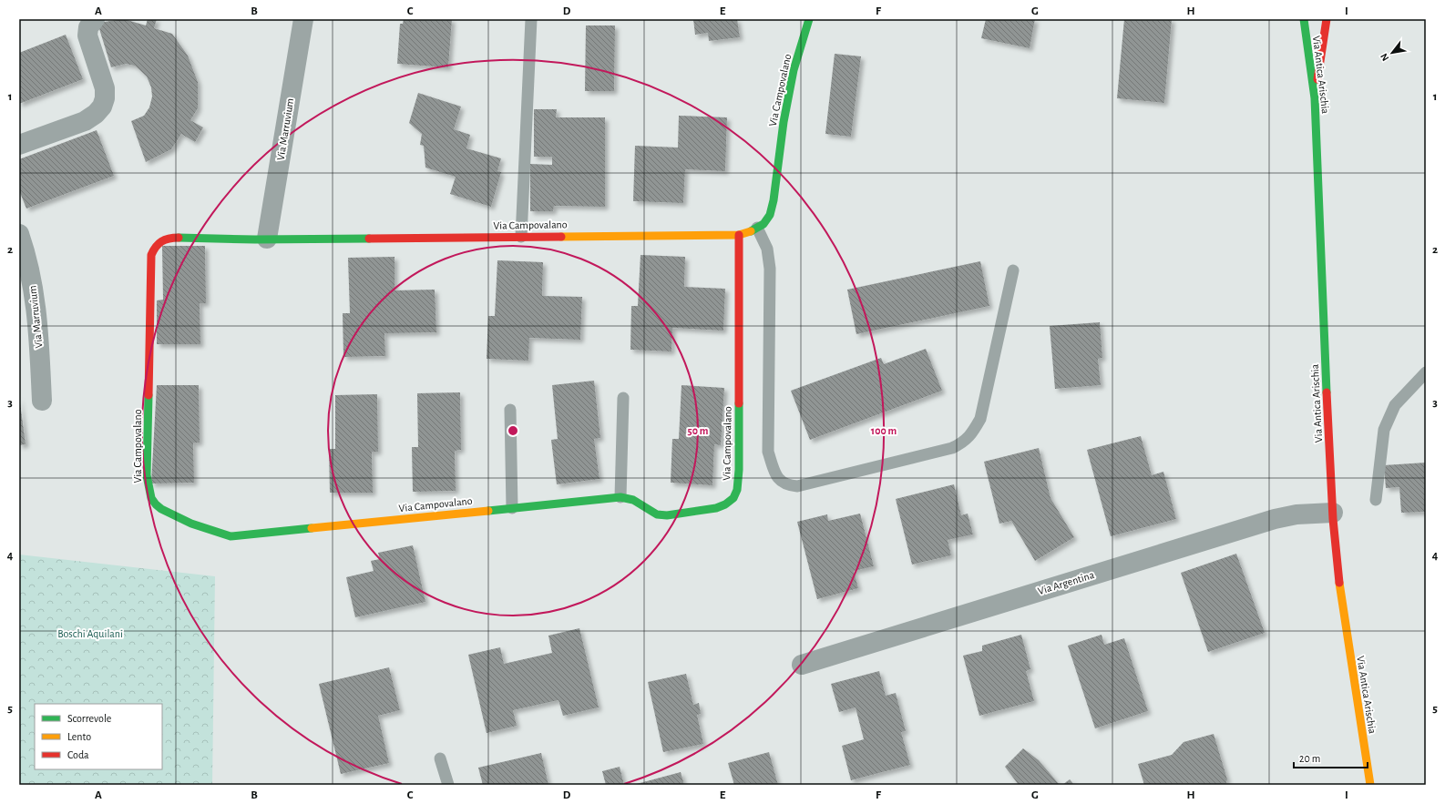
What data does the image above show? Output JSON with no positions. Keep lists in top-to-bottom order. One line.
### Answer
{"streets":{"street":["Via Antica Arischia","Via Campovalano","Via Marruvium","Via Argentina"]},"crossings":[["Via Antica Arischia","Via Argentina"],["Via Campovalano","Via Marruvium"]],"parks":["Boschi Aquilani"],"legend":["Scorrevole","Lento","Coda"],"scale_bar":"20 m","north":"bottom left","grid":{"columns":["A","B","C","D","E","F","G","H","I"],"rows":["1","2","3","4","5"]},"rings":["50 m","100 m"]}
